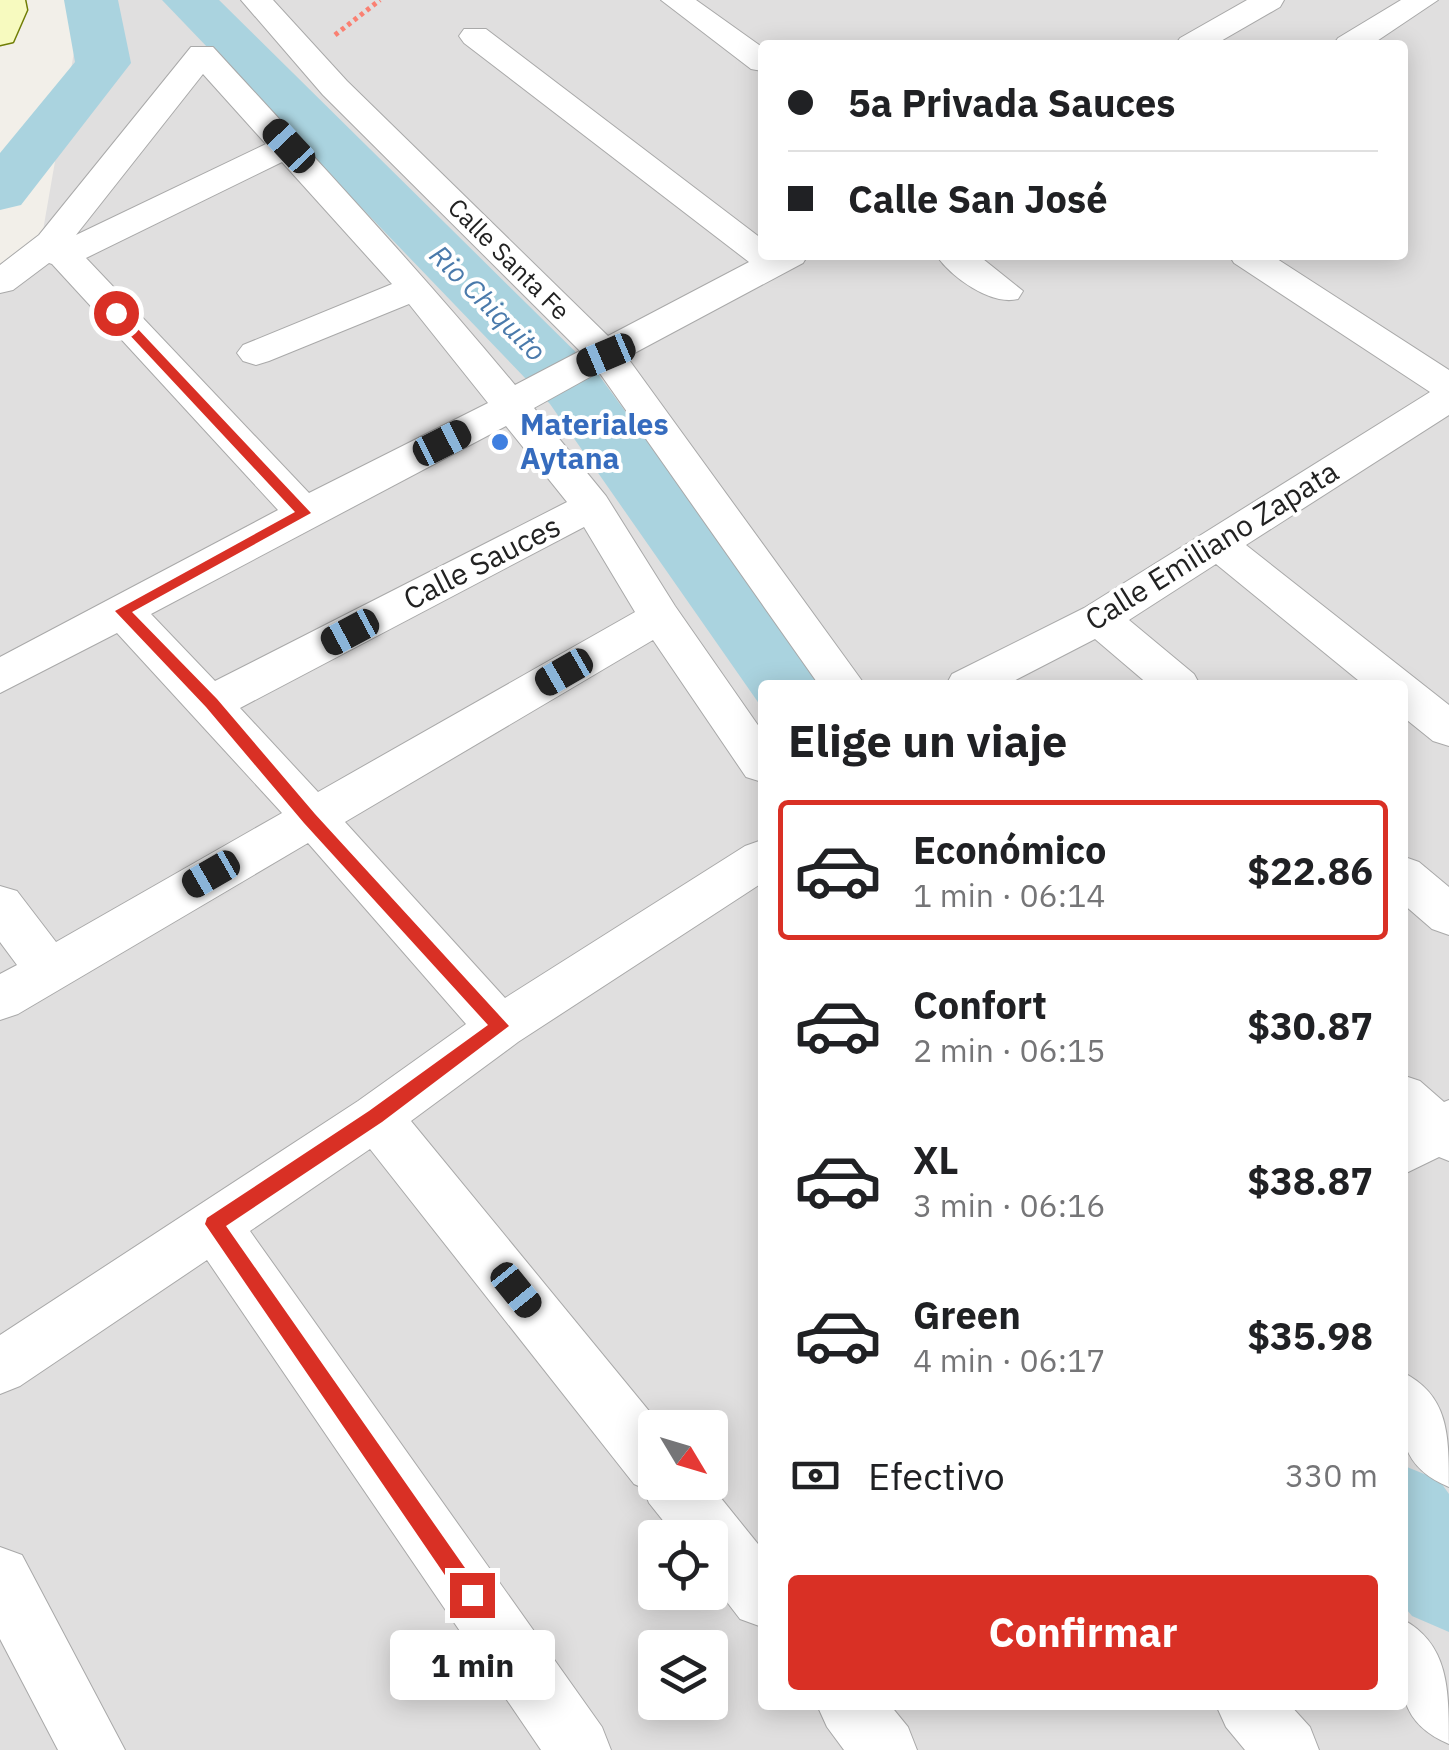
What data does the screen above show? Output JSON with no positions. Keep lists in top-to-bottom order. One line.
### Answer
{"streets":{"street":["Calle Santa Fe","Calle Emiliano Zapata","Calle Sauces"]},"water":["Rio Chiquito"],"places":["Materiales Aytana"],"north":"bottom right","page":{"banner":["5a Privada Sauces","Calle San José"],"heading":"Elige un viaje","list":[{"name":"Económico","note":"1 min · 06:14","value":"$22.86"},{"name":"Confort","note":"2 min · 06:15","value":"$30.87"},{"name":"XL","note":"3 min · 06:16","value":"$38.87"},{"name":"Green","note":"4 min · 06:17","value":"$35.98"}],"pay":["Efectivo","330 m"],"buttons":"Confirmar","bubble":"1 min"}}
